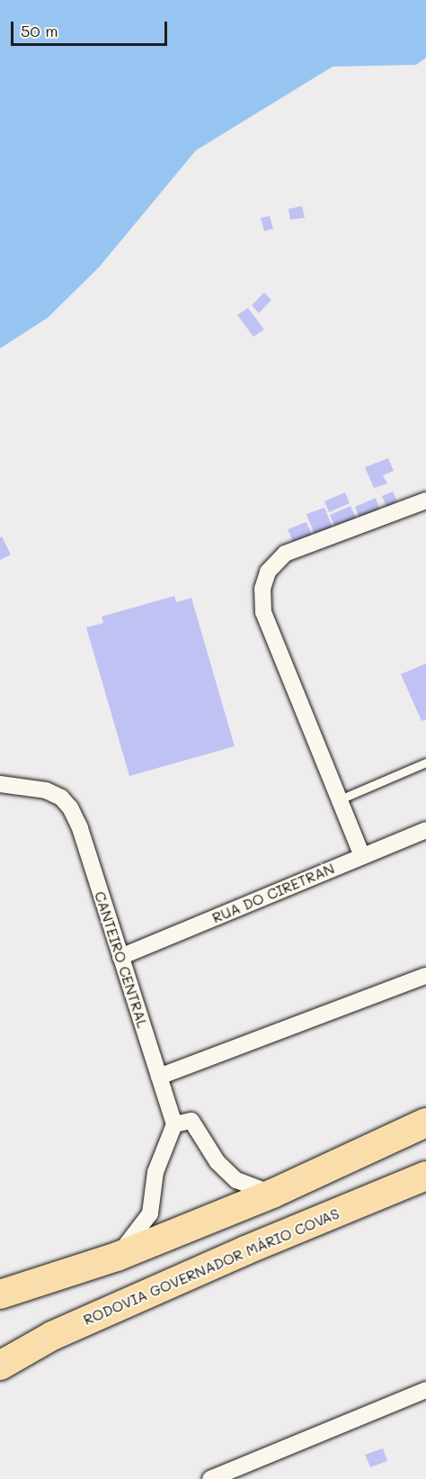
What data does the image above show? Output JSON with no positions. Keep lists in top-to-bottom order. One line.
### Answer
{"streets":{"highway":["RODOVIA GOVERNADOR MÁRIO COVAS"],"street":["RUA DO CIRETRAN","CANTEIRO CENTRAL"]},"crossings":[["RUA DO CIRETRAN","CANTEIRO CENTRAL"]],"scale_bar":"50 m"}
